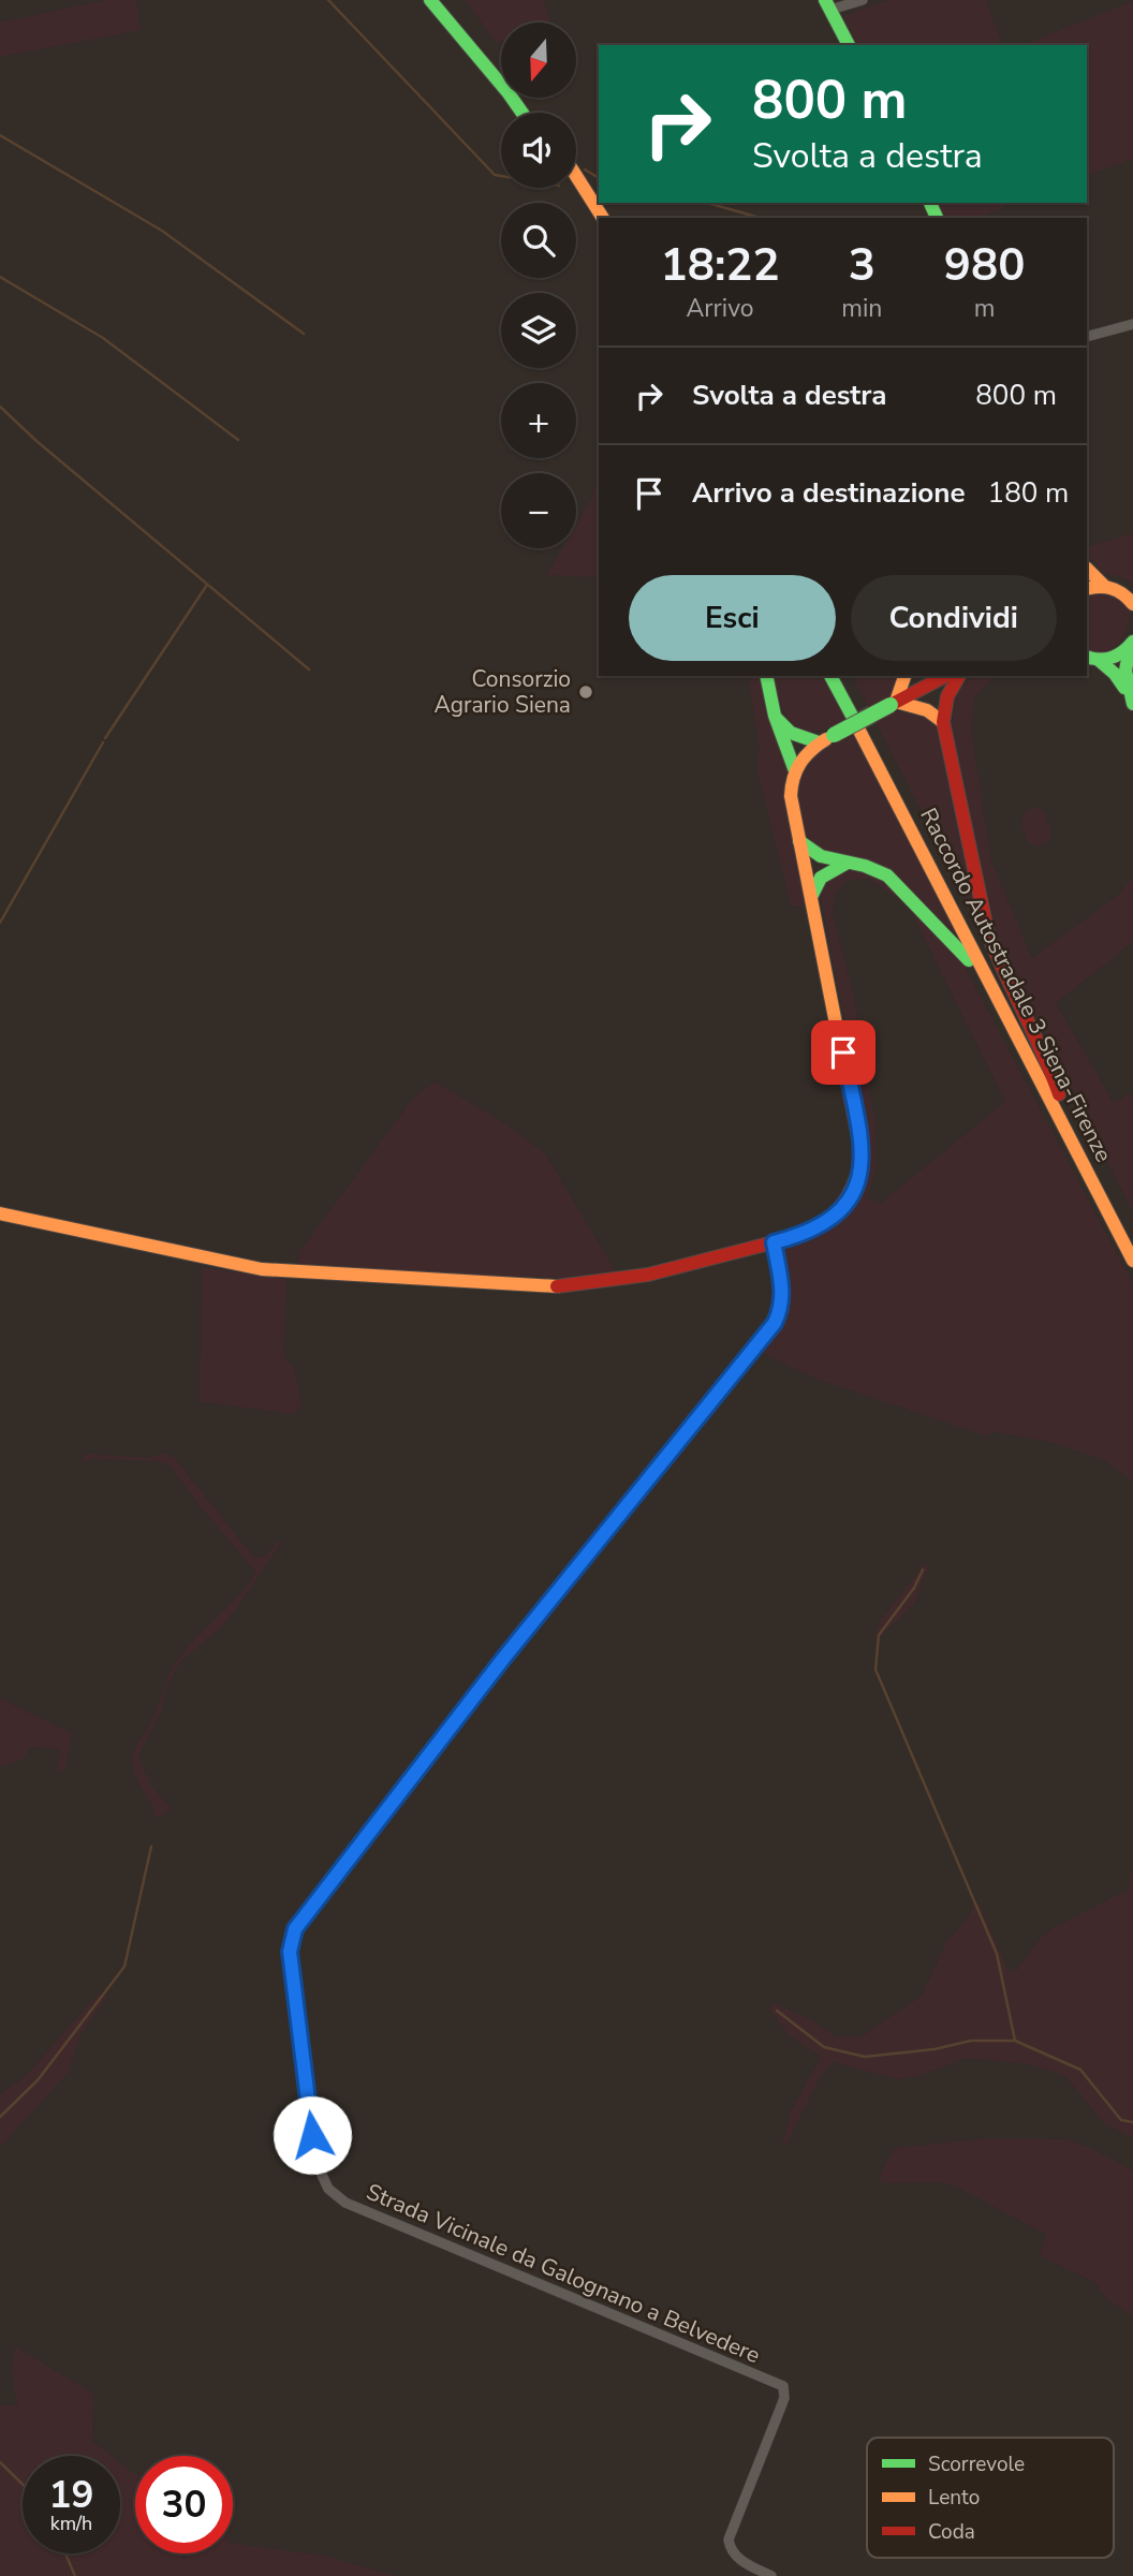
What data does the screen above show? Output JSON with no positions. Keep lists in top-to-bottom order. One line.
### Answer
{"streets":{"main road":["Raccordo Autostradale 3 Siena-Firenze"],"street":["Strada Vicinale da Galognano a Belvedere"]},"places":["Consorzio Agrario Siena"],"legend":["Scorrevole","Lento","Coda"],"north":"bottom","page":{"map_buttons":["+","−"],"turn":["800 m","Svolta a destra"],"eta":["18:22","Arrivo","3","min","980","m"],"list":[{"name":"Svolta a destra","value":"800 m"},{"name":"Arrivo a destinazione","value":"180 m"}],"buttons":["Esci","Condividi"],"speed":"19 km/h","limit":"30"}}
